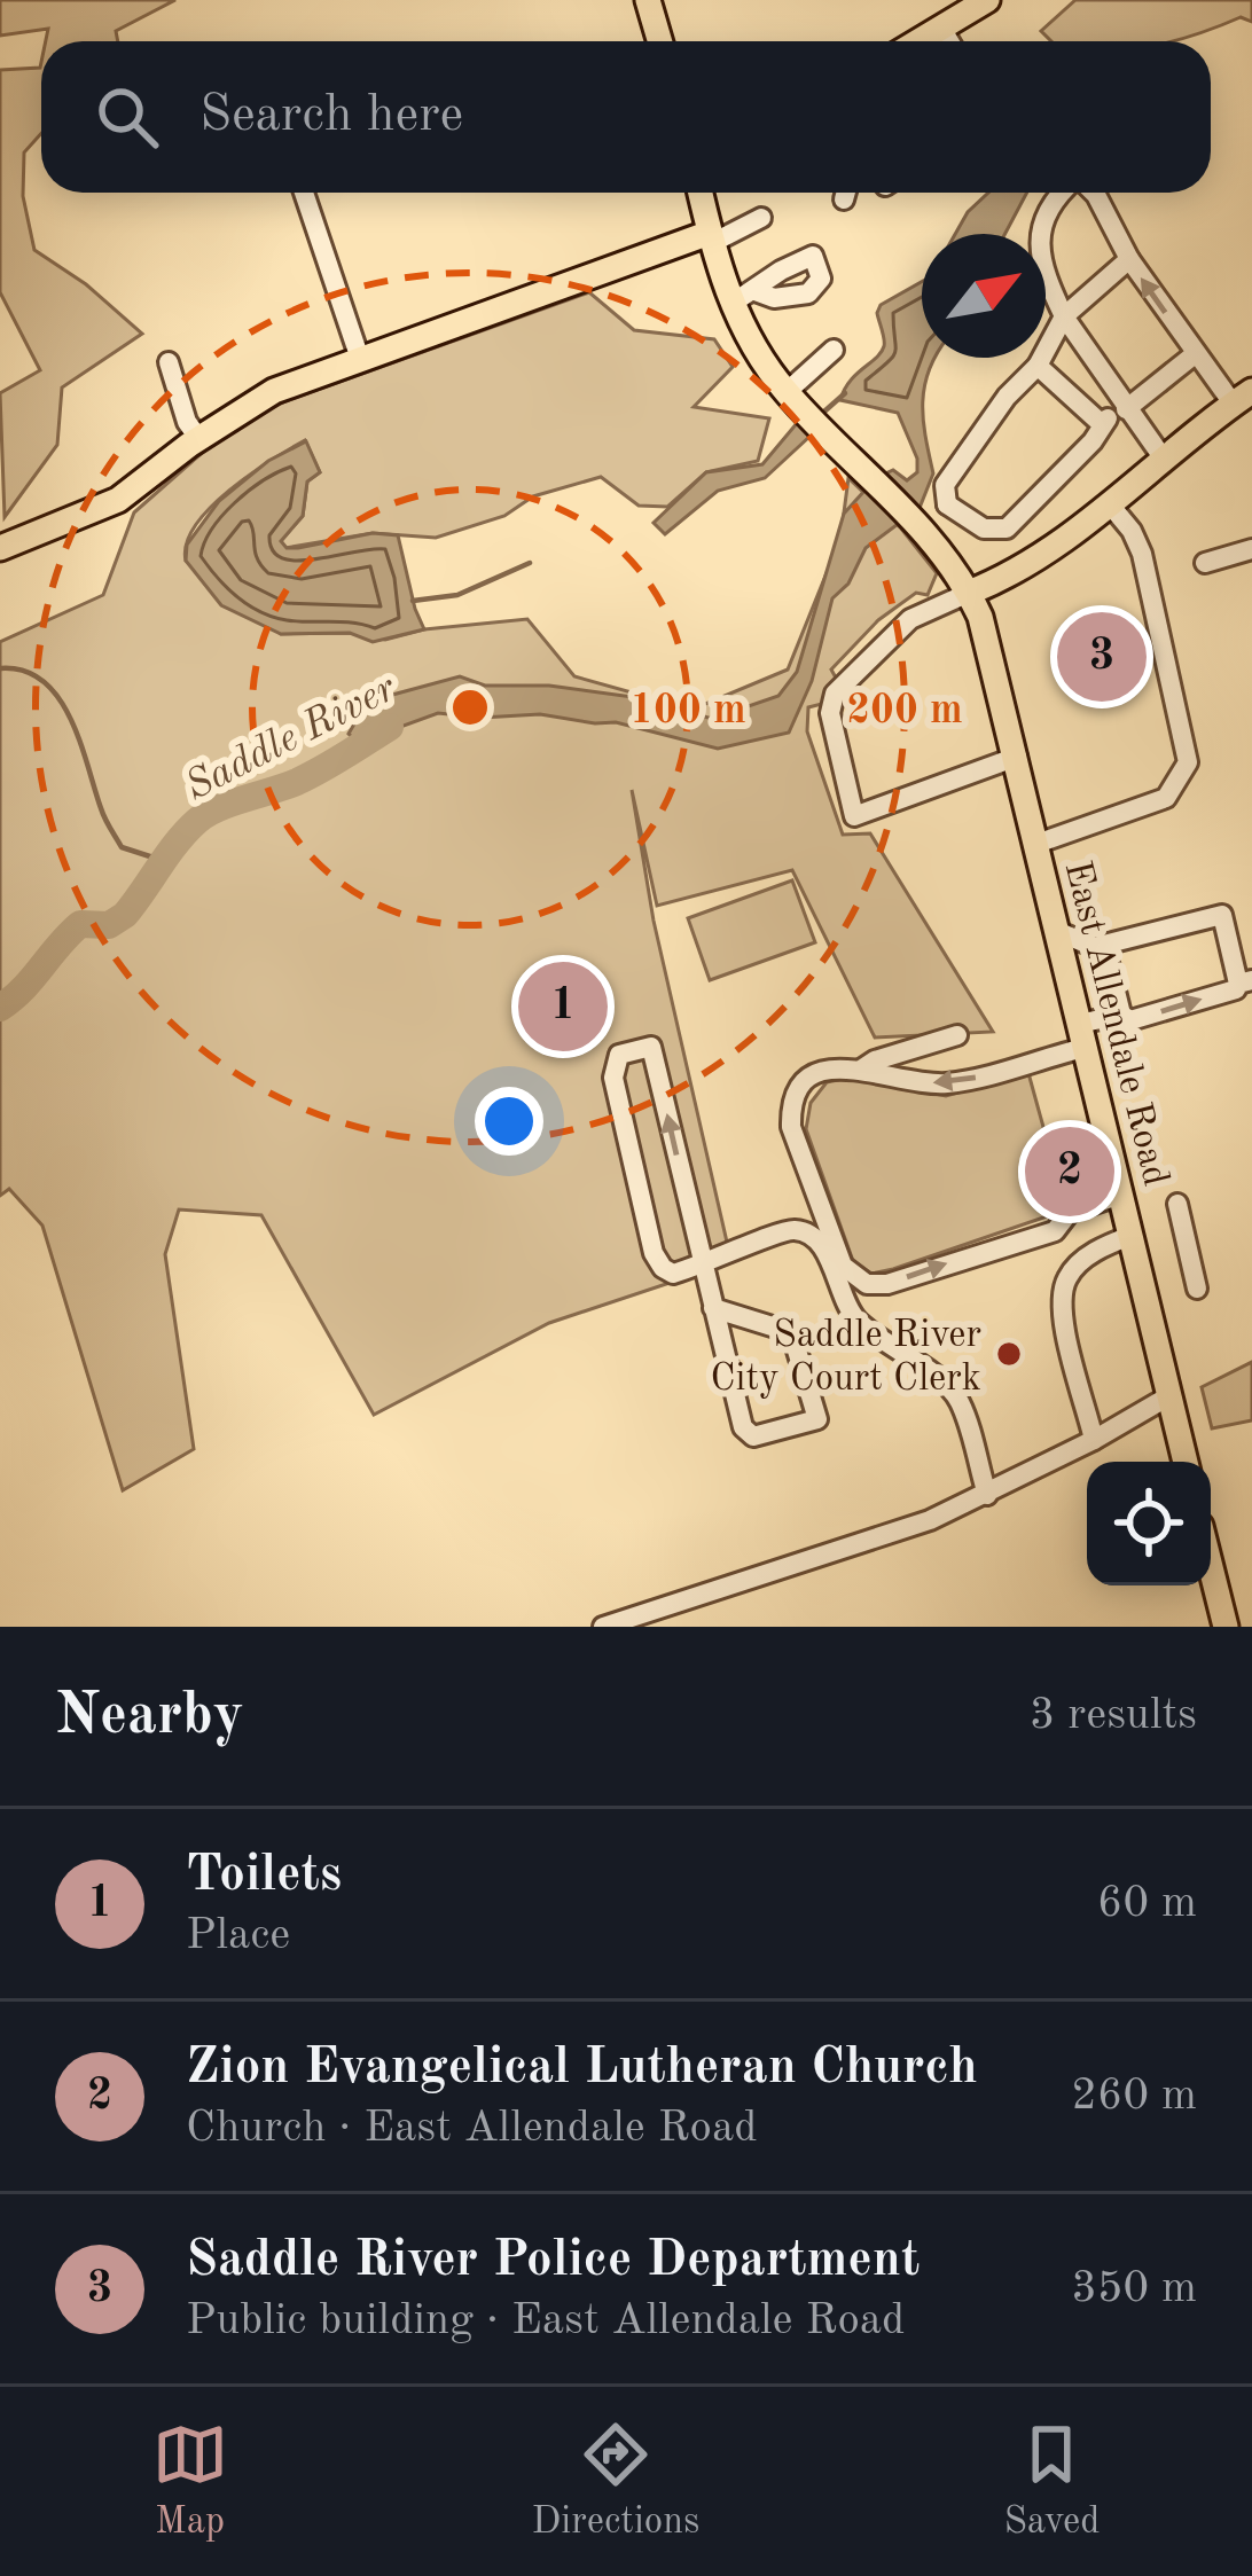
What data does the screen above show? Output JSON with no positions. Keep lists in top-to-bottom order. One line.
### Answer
{"streets":{"main road":["East Allendale Road"]},"water":["Saddle River"],"places":["Saddle River City Court Clerk"],"north":"top right","page":{"search":"Search here","pins":["3","1","2"],"heading":["Nearby","3 results"],"list":[{"mark":"1","name":"Toilets","note":"Place","value":"60 m"},{"mark":"2","name":"Zion Evangelical Lutheran Church","note":"Church · East Allendale Road","value":"260 m"},{"mark":"3","name":"Saddle River Police Department","note":"Public building · East Allendale Road","value":"350 m"}],"nav":["Map","Directions","Saved"]},"rings":["100 m","200 m"]}
